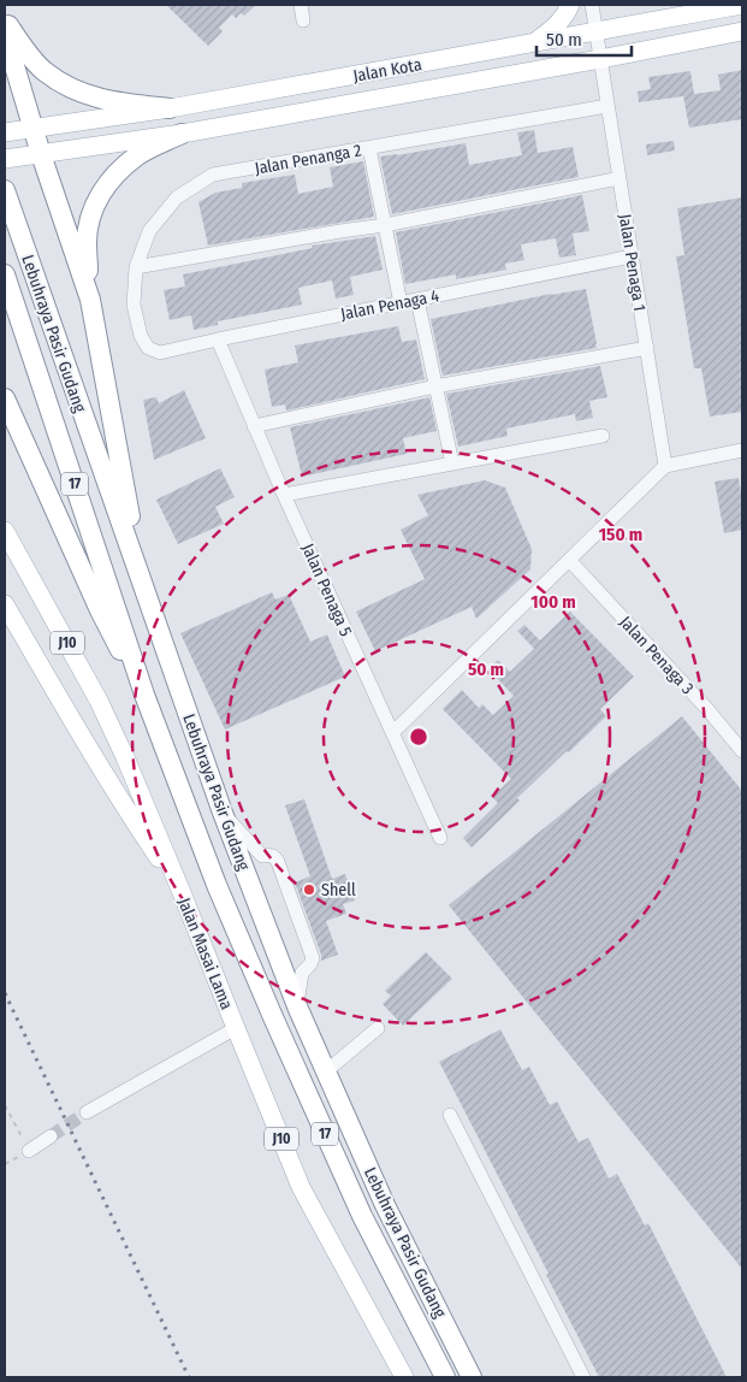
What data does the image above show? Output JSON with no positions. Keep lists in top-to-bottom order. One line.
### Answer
{"streets":{"highway":["Lebuhraya Pasir Gudang","17"],"main road":["Jalan Kota","J10","Jalan Masai Lama"],"street":["Jalan Penanga 2","Jalan Penaga 1","Jalan Penaga 4","Jalan Penaga 5","Jalan Penaga 3"]},"crossings":[["Jalan Kota","Jalan Penaga 1"],["Jalan Penanga 2","Jalan Penaga 1"],["Jalan Penanga 2","Jalan Penaga 4"],["Jalan Penaga 1","Jalan Penaga 4"],["Jalan Penaga 4","Jalan Penaga 5"]],"places":["Shell"],"scale_bar":"50 m","rings":["150 m","100 m","50 m"]}
